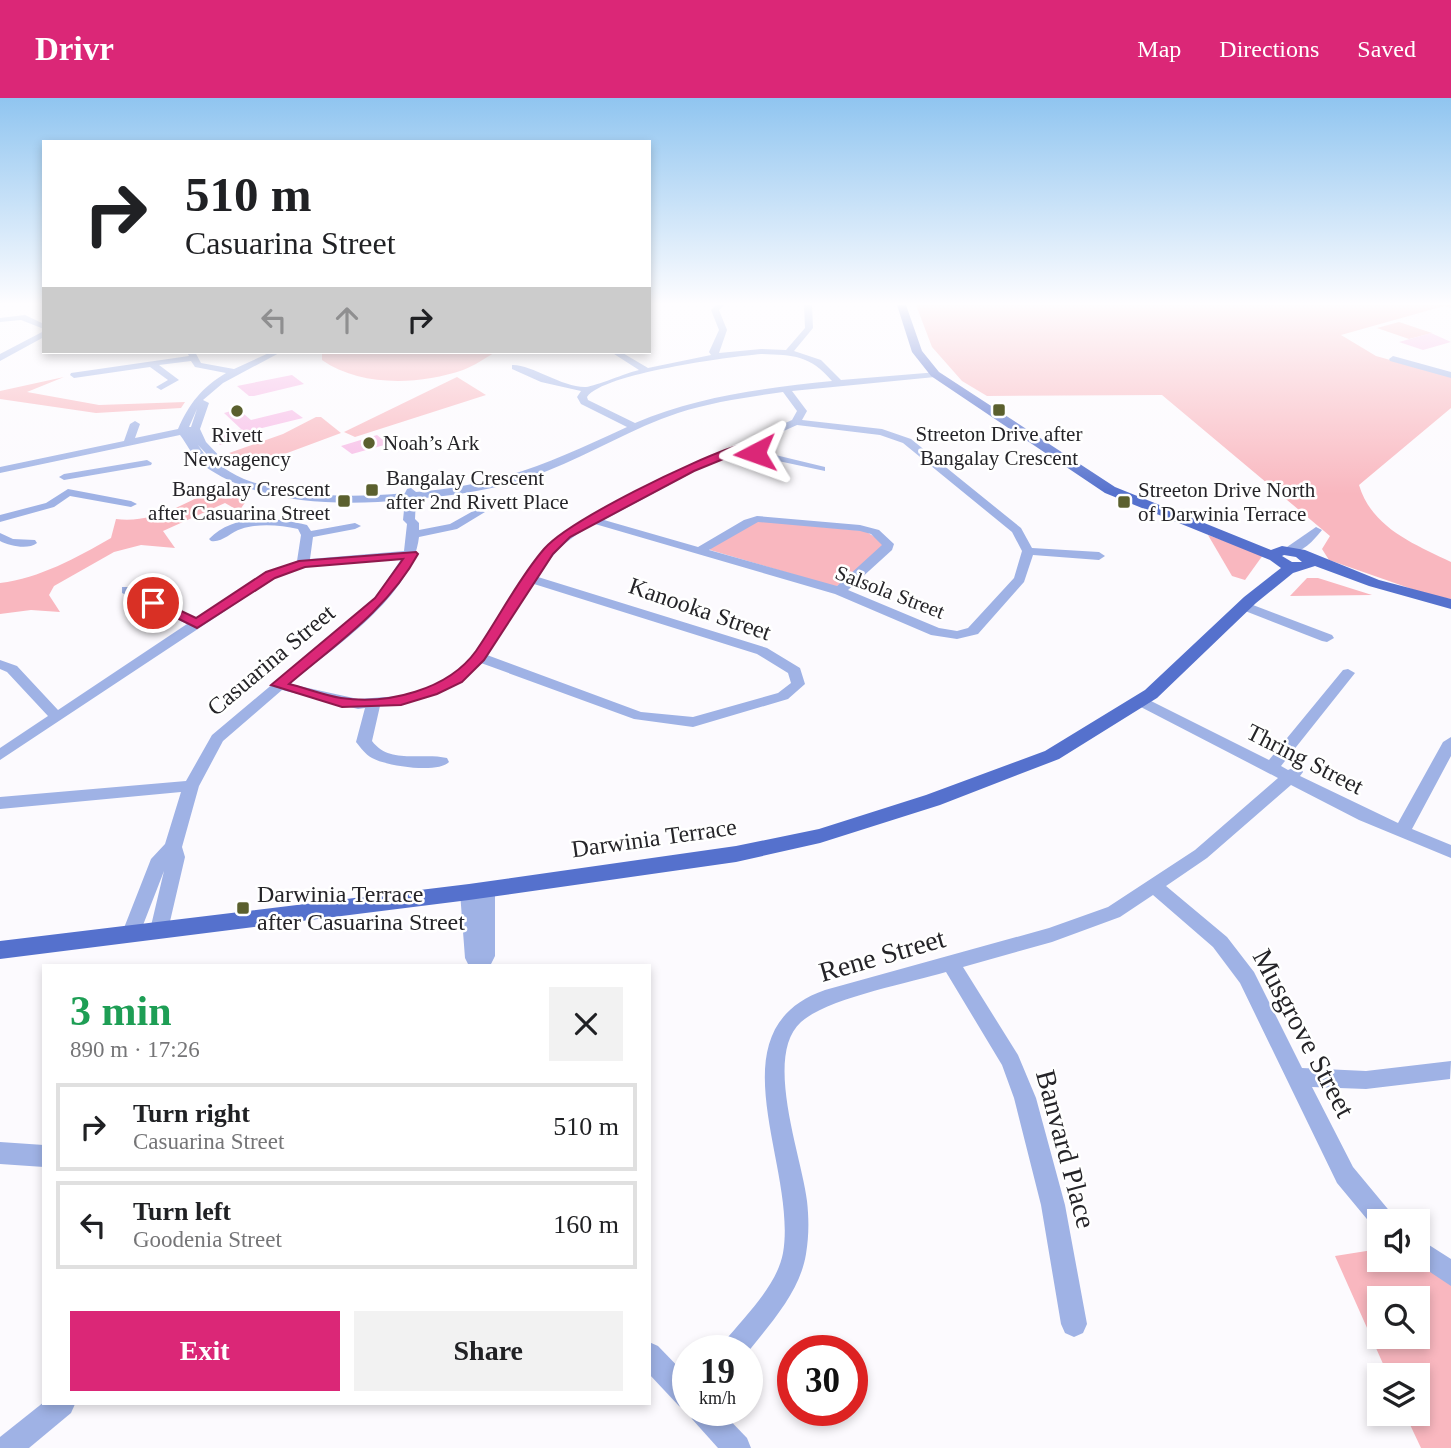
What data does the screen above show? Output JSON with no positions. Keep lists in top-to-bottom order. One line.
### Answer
{"streets":{"main road":["Darwinia Terrace"],"street":["Salsola Street","Kanooka Street","Casuarina Street","Thring Street","Rene Street","Musgrove Street","Banvard Place"]},"crossings":[["Casuarina Street","Darwinia Terrace"],["Thring Street","Darwinia Terrace"],["Thring Street","Rene Street"],["Rene Street","Musgrove Street"],["Rene Street","Banvard Place"]],"places":{"transit":["Streeton Drive after Bangalay Crescent","Bangalay Crescent after 2nd Rivett Place","Bangalay Crescent after Casuarina Street","Streeton Drive North of Darwinia Terrace","Darwinia Terrace after Casuarina Street"],"other":["Rivett Newsagency","Noah’s Ark"]},"page":{"header":"Drivr","nav":["Map","Directions","Saved"],"turn":["510 m","Casuarina Street"],"heading":["3 min","890 m · 17:26"],"list":[{"name":"Turn right","note":"Casuarina Street","value":"510 m"},{"name":"Turn left","note":"Goodenia Street","value":"160 m"}],"buttons":["Exit","Share"],"speed":"19 km/h","limit":"30"}}
